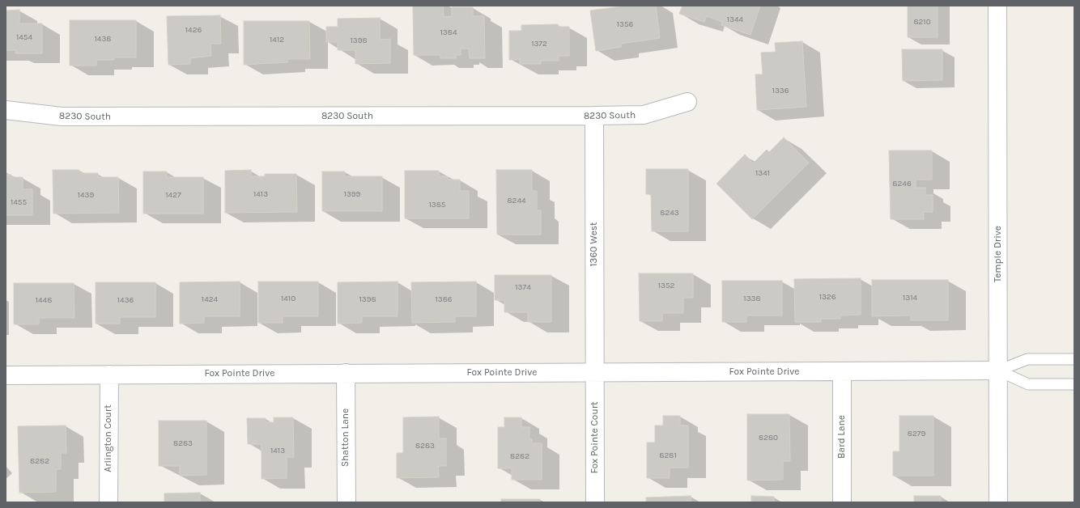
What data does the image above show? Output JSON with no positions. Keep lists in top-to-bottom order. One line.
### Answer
{"streets":{"street":["8230 South","1360 West","Temple Drive","Fox Pointe Drive","Bard Lane","Shatton Lane","Fox Pointe Court","Arlington Court"]},"crossings":[["8230 South","1360 West"],["1360 West","Fox Pointe Drive"],["1360 West","Fox Pointe Court"],["Temple Drive","Fox Pointe Drive"],["Fox Pointe Drive","Bard Lane"],["Fox Pointe Drive","Shatton Lane"],["Fox Pointe Drive","Fox Pointe Court"],["Fox Pointe Drive","Arlington Court"]],"house_numbers":["1344","8210","1356","1426","1384","1454","1438","1412","1398","1372","1336","1341","8246","1413","1399","1439","1427","8244","1455","1385","8243","1352","1374","1326","1314","1410","1338","1424","1398","1386","1448","1436","8279","8280","8283","8283","1413","8281","8282","8282"]}
